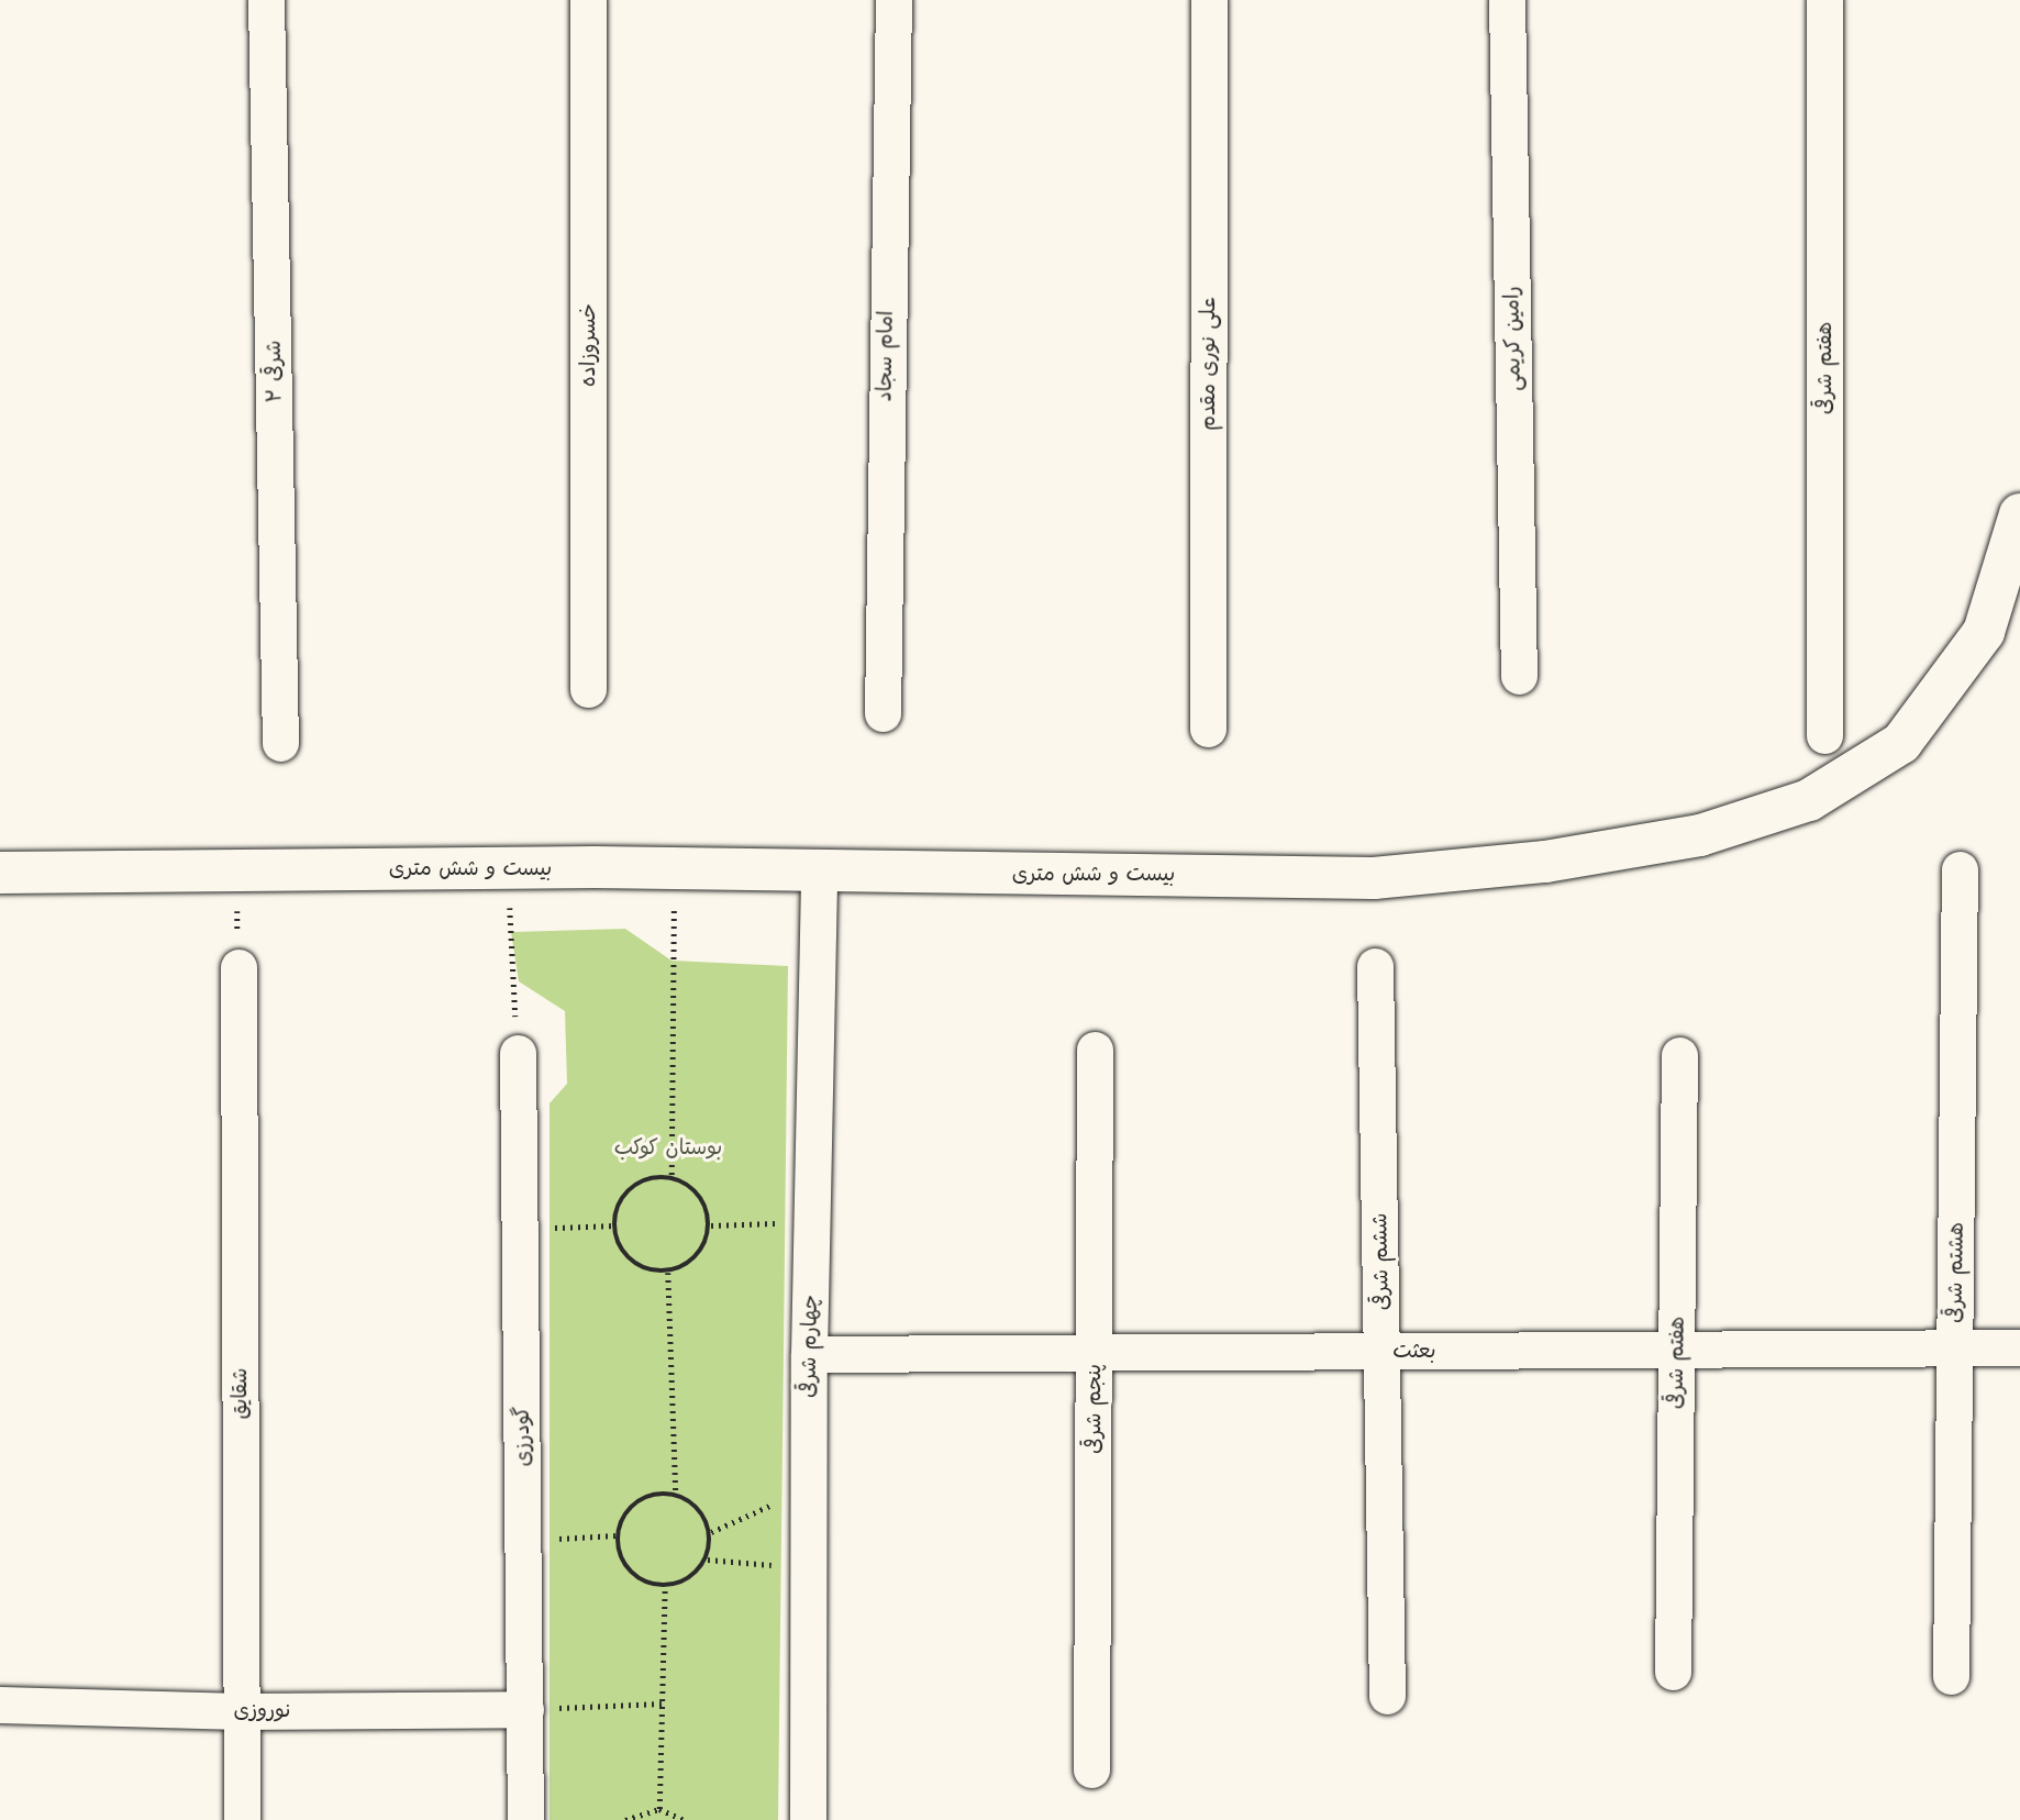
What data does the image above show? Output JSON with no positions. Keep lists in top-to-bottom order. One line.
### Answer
{"streets":{"street":["رامین کریمی","خسروزاده","امام سجاد","علی نوری مقدم","هفتم شرقی","۲ شرقی","بیست و شش متری","ششم شرقی","هشتم شرقی","چهارم شرقی","بعثت","شقایق","پنجم شرقی","گودرزی","نوروزی"]},"crossings":[["هفتم شرقی","بعثت"],["بیست و شش متری","چهارم شرقی"],["ششم شرقی","بعثت"],["هشتم شرقی","بعثت"],["چهارم شرقی","بعثت"],["بعثت","پنجم شرقی"],["شقایق","نوروزی"],["گودرزی","نوروزی"]],"parks":["بوستان کوکب"]}
